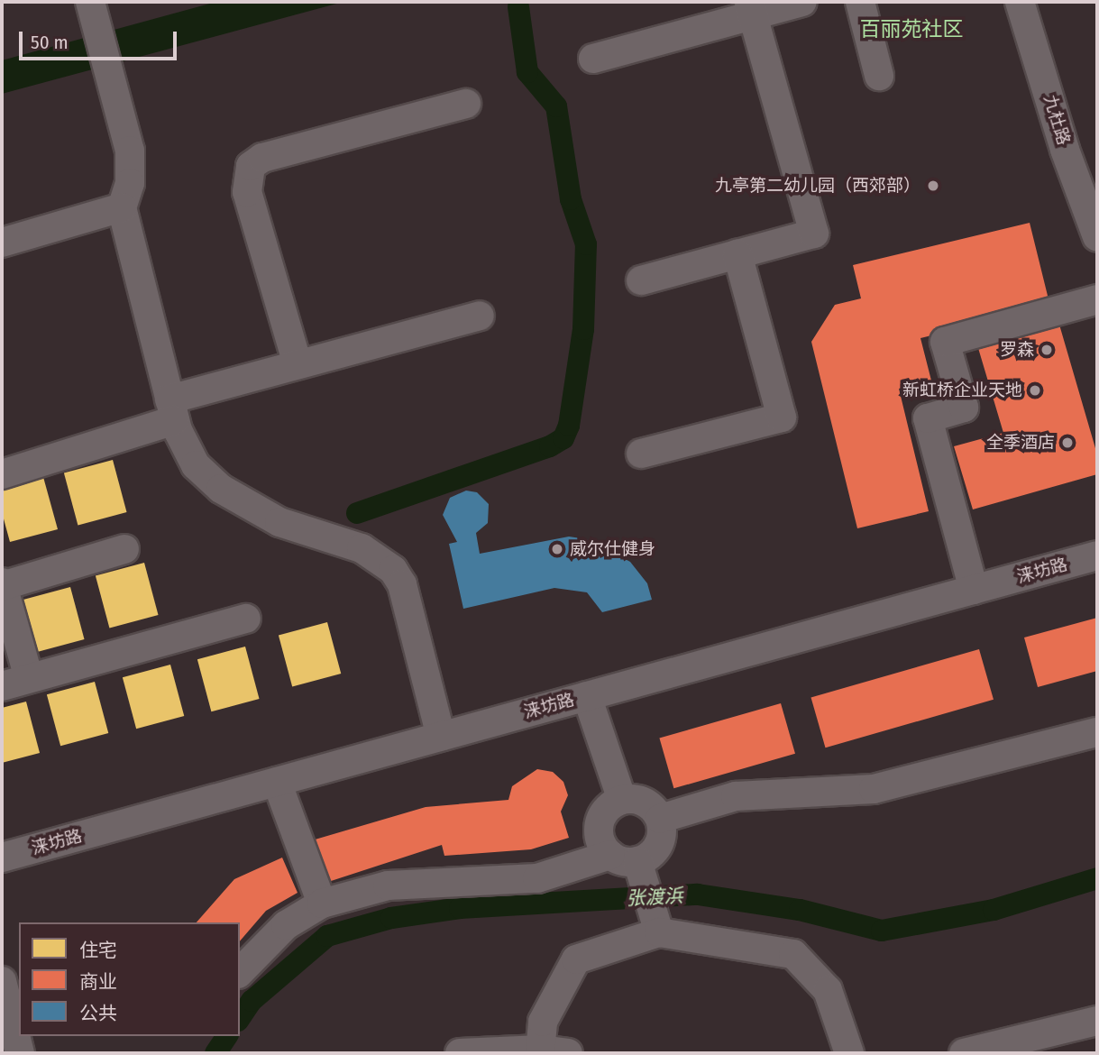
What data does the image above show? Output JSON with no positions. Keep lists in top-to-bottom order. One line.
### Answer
{"streets":{"street":["九杜路","涞坊路"]},"districts":["百丽苑社区"],"water":["张渡浜"],"places":["九亭第二幼儿园（西郊部）","罗森","新虹桥企业天地","全季酒店","威尔仕健身"],"legend":["住宅","商业","公共"],"scale_bar":"50 m"}
